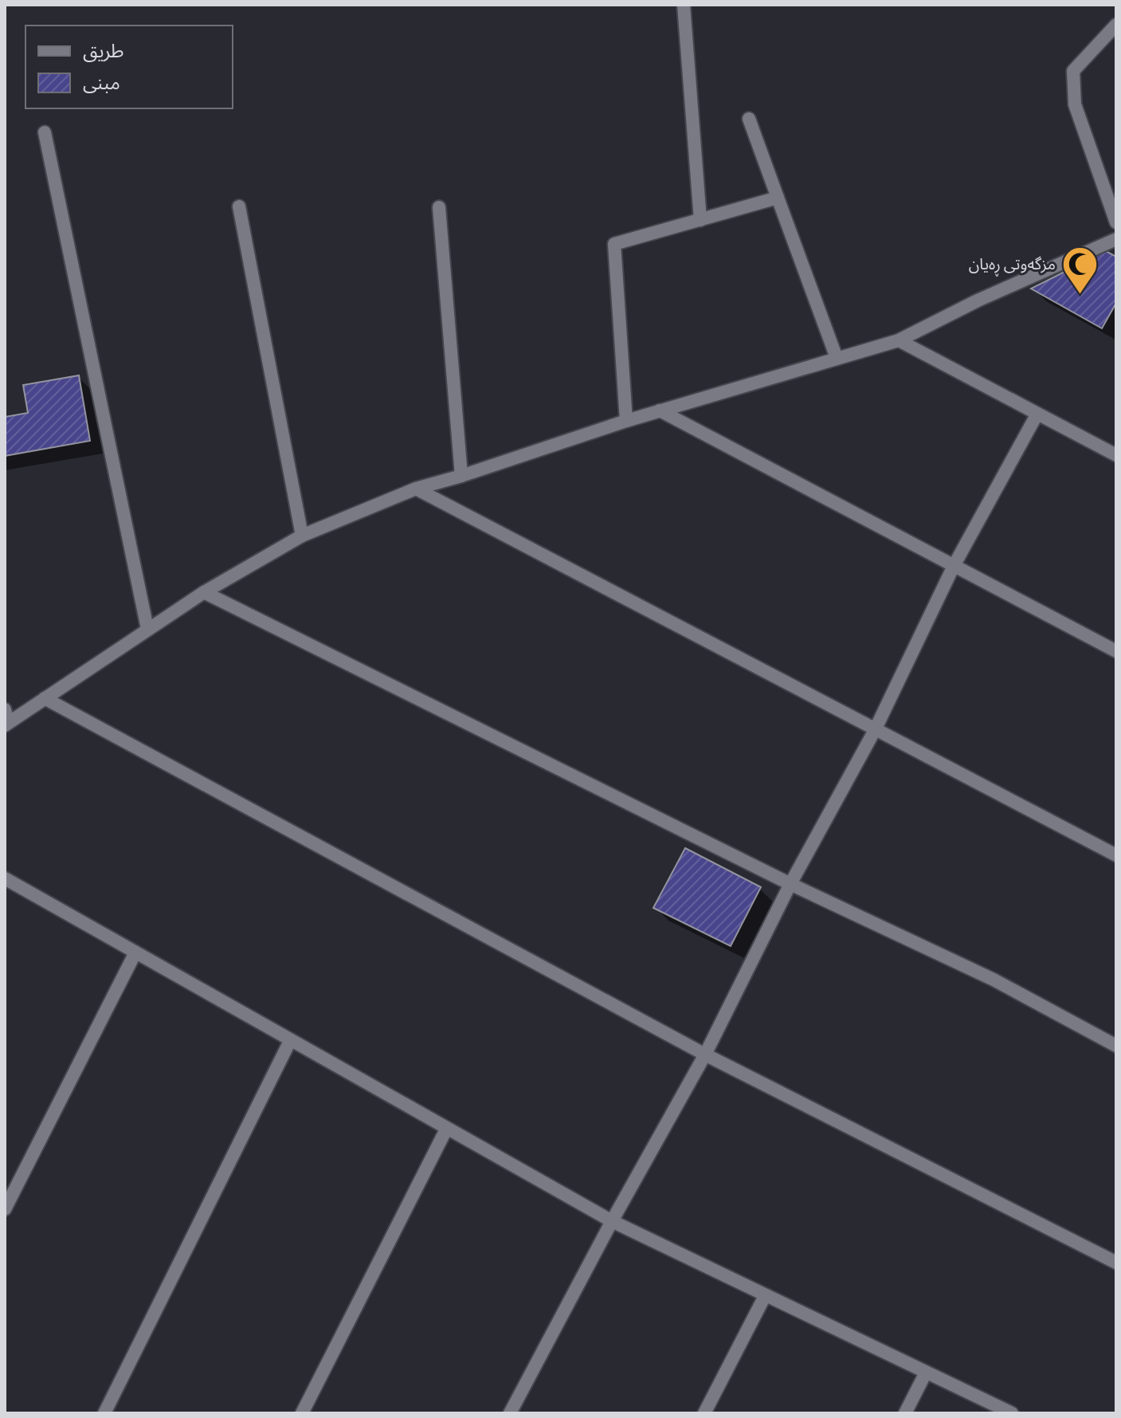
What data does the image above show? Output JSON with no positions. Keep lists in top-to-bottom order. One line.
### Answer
{"places":{"mosque":["مزگەوتی ڕەیان"]},"legend":["طريق","مبنى"]}
